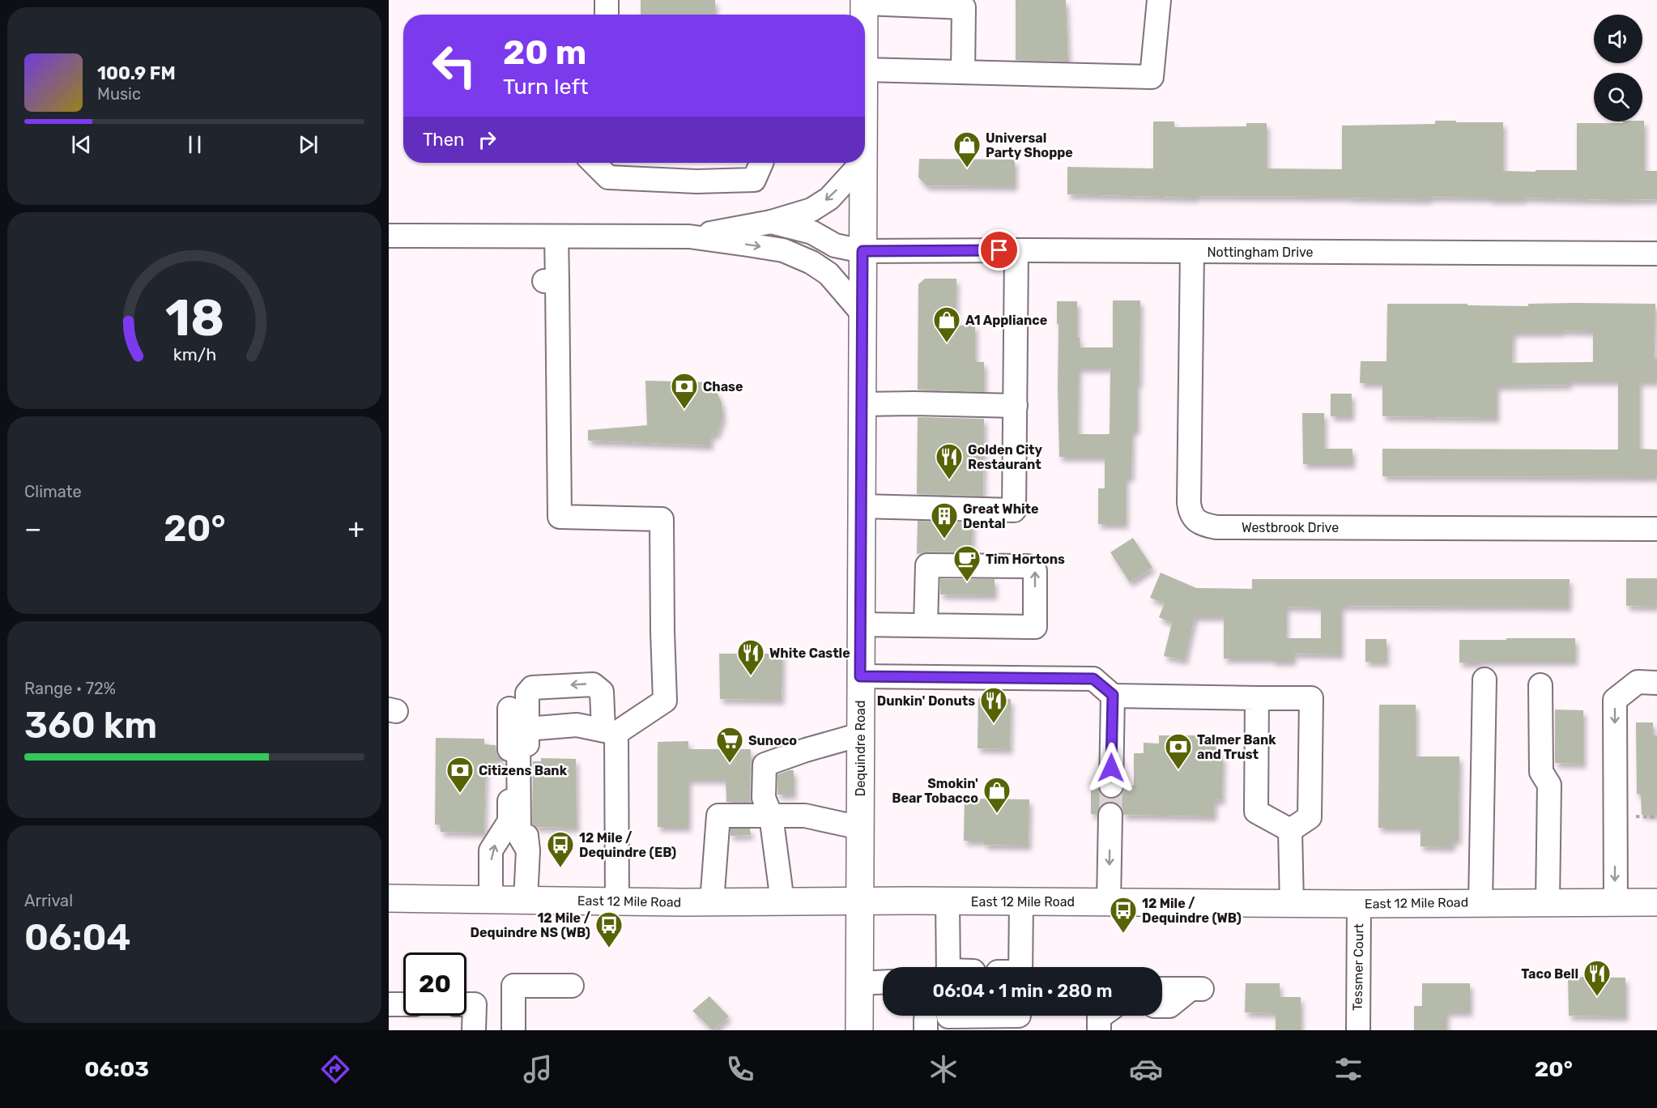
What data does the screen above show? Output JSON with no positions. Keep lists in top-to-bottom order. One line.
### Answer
{"streets":{"main road":["Dequindre Road","East 12 Mile Road"],"street":["Nottingham Drive","Westbrook Drive","Tessmer Court"]},"crossings":[["Nottingham Drive","Westbrook Drive"],["Nottingham Drive","Dequindre Road"],["Dequindre Road","East 12 Mile Road"],["East 12 Mile Road","Tessmer Court"]],"places":{"shop":["Universal Party Shoppe","A1 Appliance","Smokin' Bear Tobacco"],"bank":["Chase","Talmer Bank and Trust","Citizens Bank"],"restaurant":["Golden City Restaurant","White Castle","Dunkin' Donuts","Taco Bell"],"building":["Great White Dental"],"cafe":["Tim Hortons"],"supermarket":["Sunoco"],"bus stop":["12 Mile / Dequindre (EB)","12 Mile / Dequindre (WB)","12 Mile / Dequindre NS (WB)"]},"page":{"turn":["20 m","Turn left"],"song":["100.9 FM","Music"],"then":"Then","tile":["Climate",["Range · 72%","360 km"],["Arrival","06:04"]],"heat":["−","20°","+"],"limit":"20","trip":"06:04 · 1 min · 280 m","tabs":["06:03","20°"],"gauge":["18","km/h"]}}
